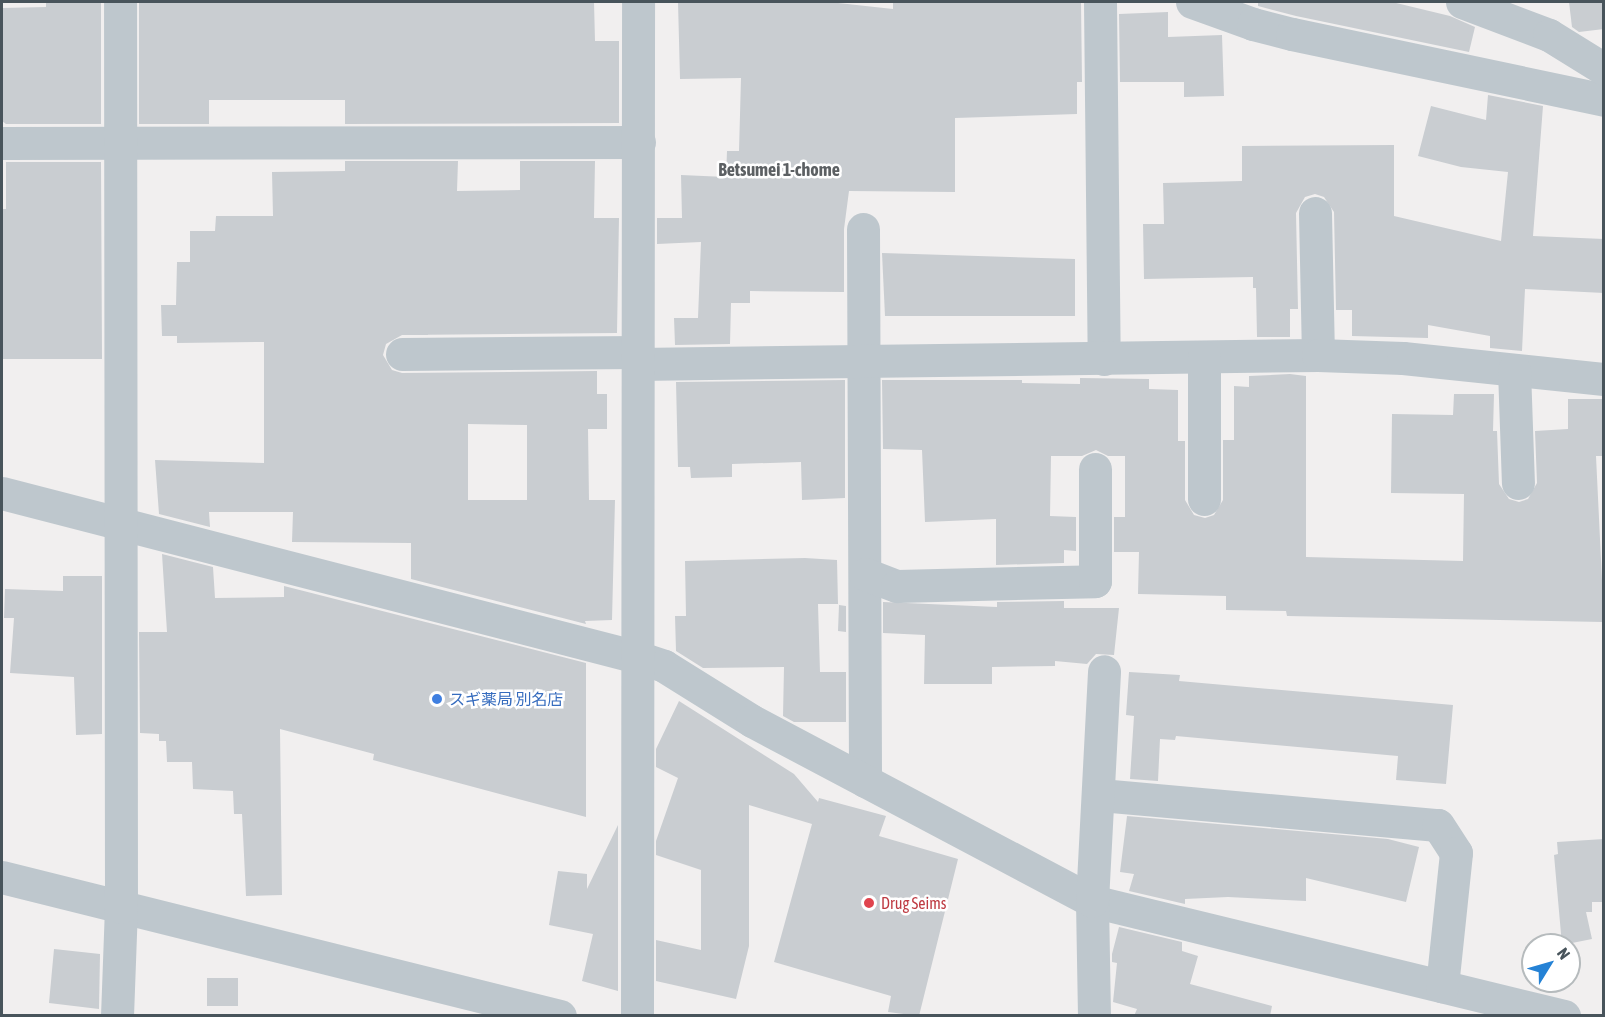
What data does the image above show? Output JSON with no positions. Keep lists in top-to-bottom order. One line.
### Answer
{"districts":["Betsumei 1-chome"],"places":["スギ薬局 別名店","Drug Seims"],"north":"top right"}
